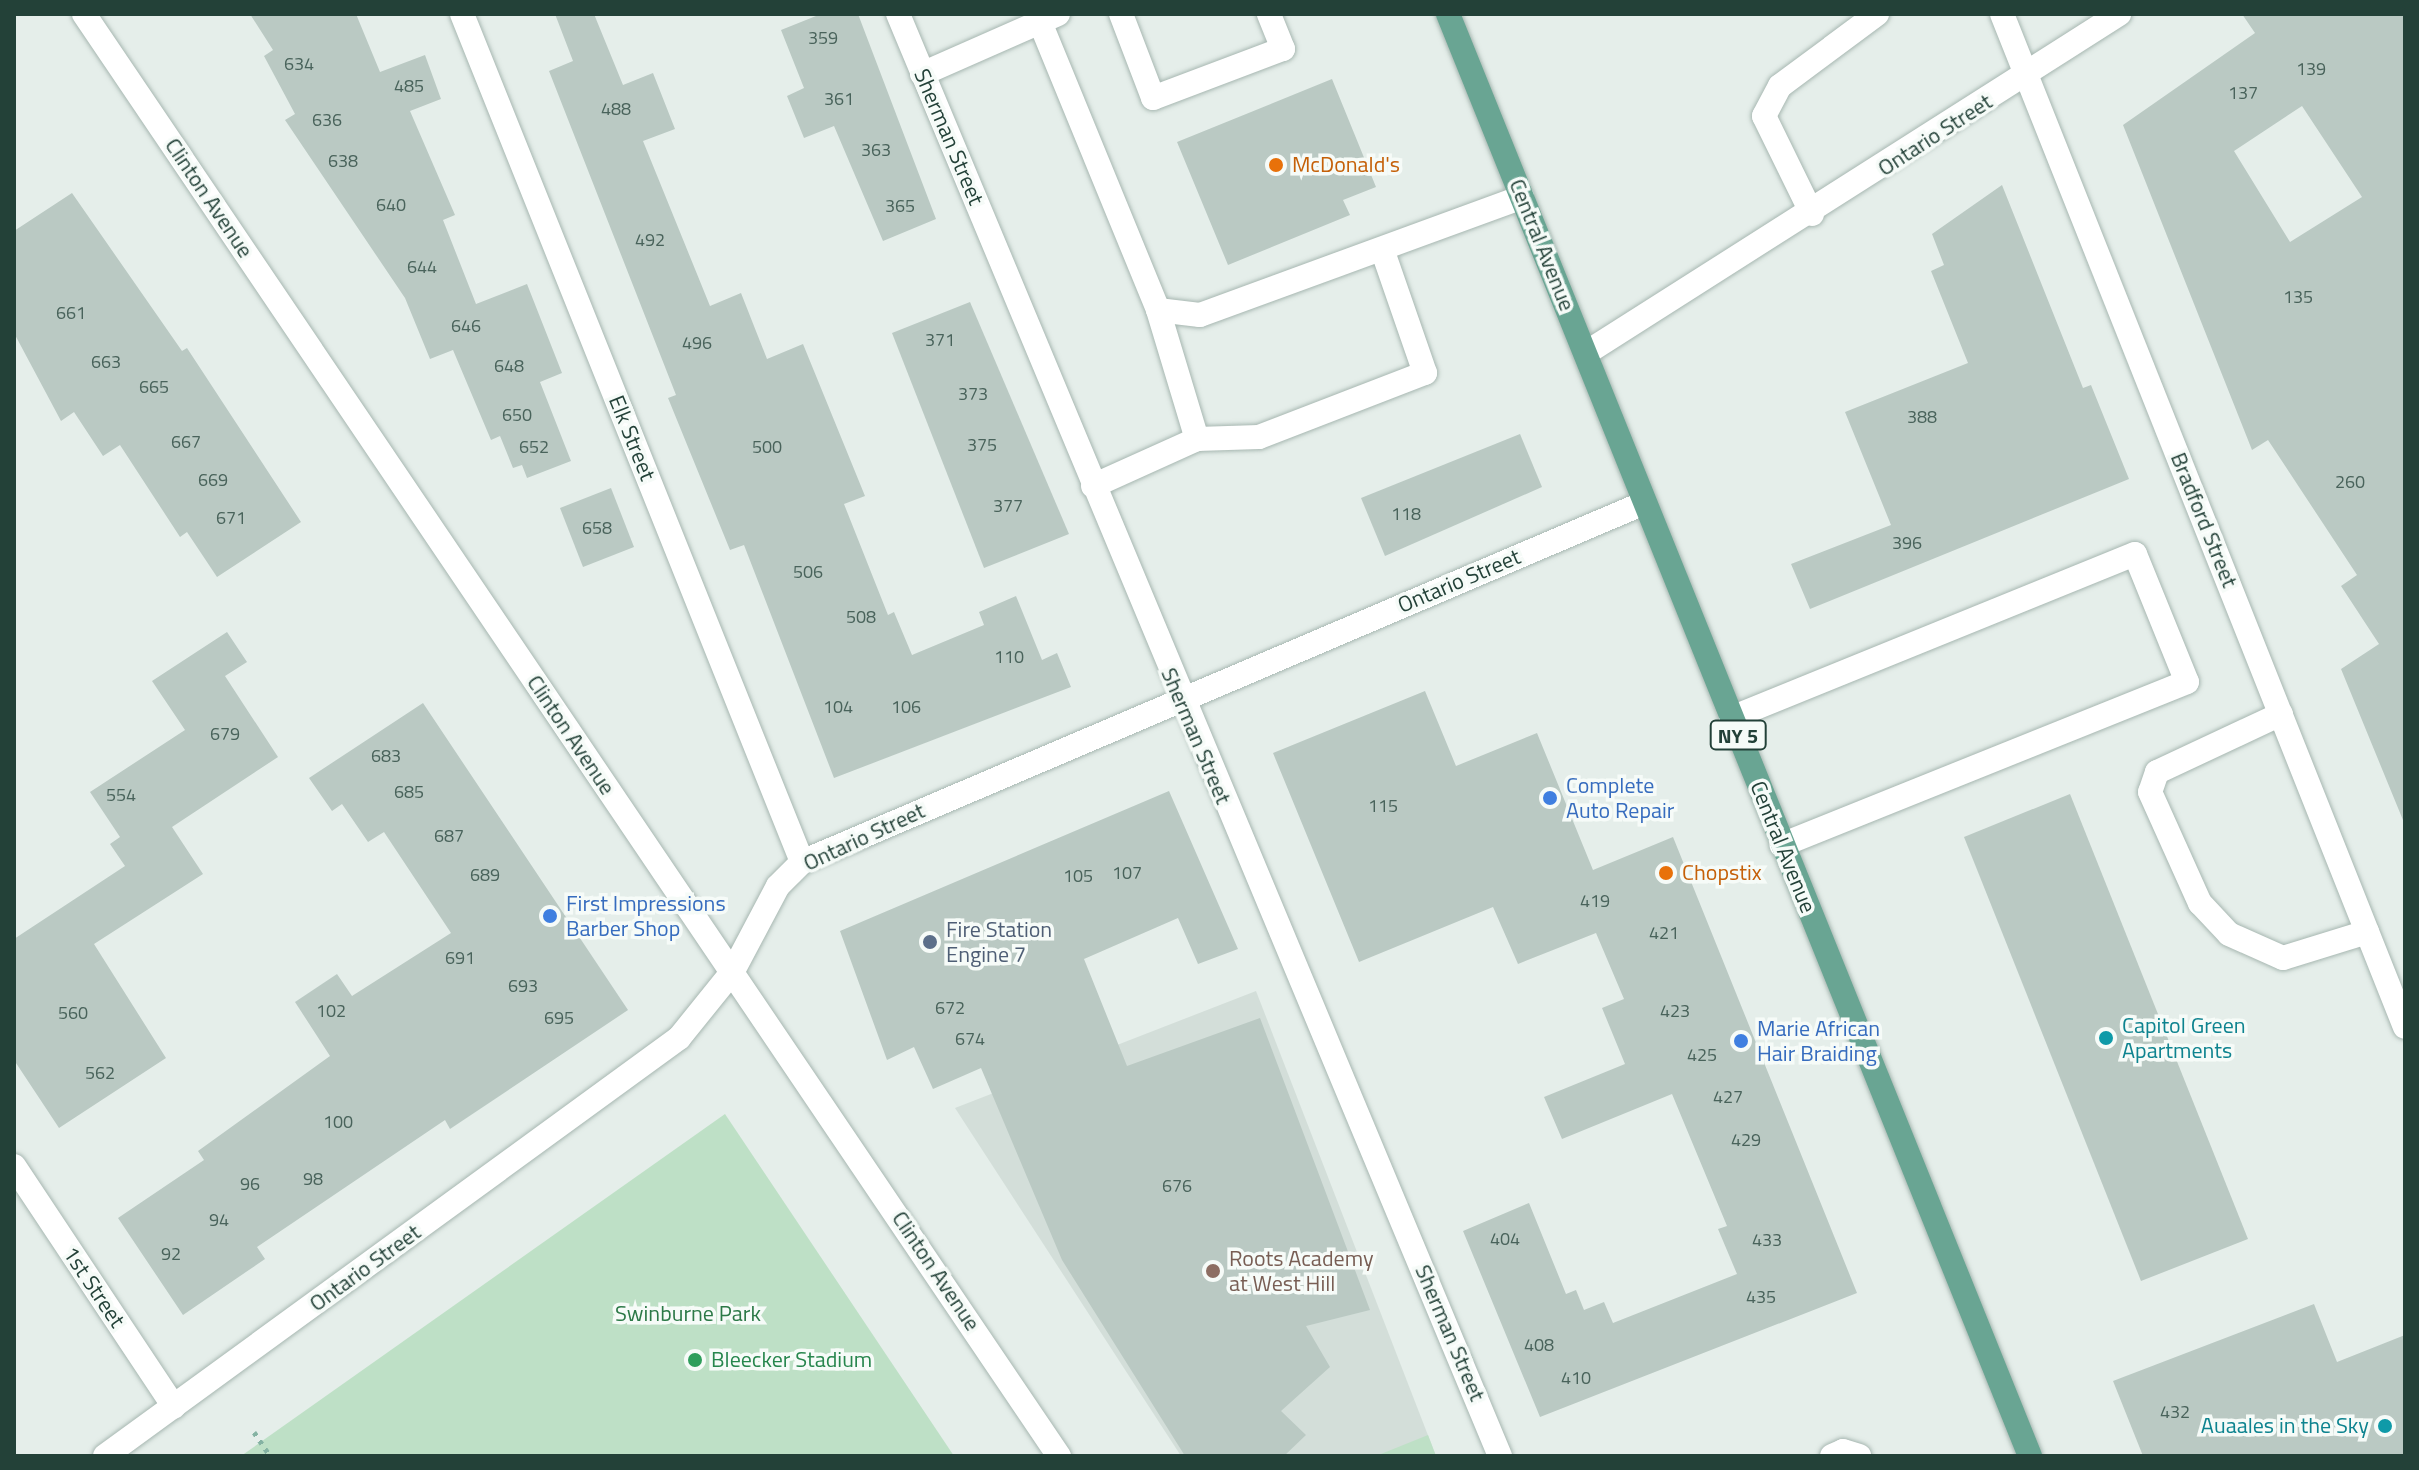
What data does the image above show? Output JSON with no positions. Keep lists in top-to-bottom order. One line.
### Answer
{"streets":{"main road":["Central Avenue","NY 5"],"street":["Ontario Street","Sherman Street","Clinton Avenue","Elk Street","Bradford Street","1st Street"]},"crossings":[["Ontario Street","Sherman Street"],["Ontario Street","Clinton Avenue"],["Ontario Street","Central Avenue"],["Ontario Street","Elk Street"],["Ontario Street","Bradford Street"],["Ontario Street","1st Street"]],"parks":["Swinburne Park"],"places":["McDonald's","Complete Auto Repair","Chopstix","First Impressions Barber Shop","Fire Station Engine 7","Capitol Green Apartments","Marie African Hair Braiding","Roots Academy at West Hill","Bleecker Stadium","Auaales in the Sky"],"house_numbers":["359","634","139","485","137","361","488","636","363","638","640","365","492","644","135","661","646","371","496","663","648","665","373","650","388","667","375","652","500","669","260","377","118","671","658","396","506","508","110","104","106","679","683","685","554","115","687","107","689","105","419","421","691","693","672","102","423","560","695","674","425","562","427","100","429","98","96","676","94","404","433","92","435","408","410","432"]}
